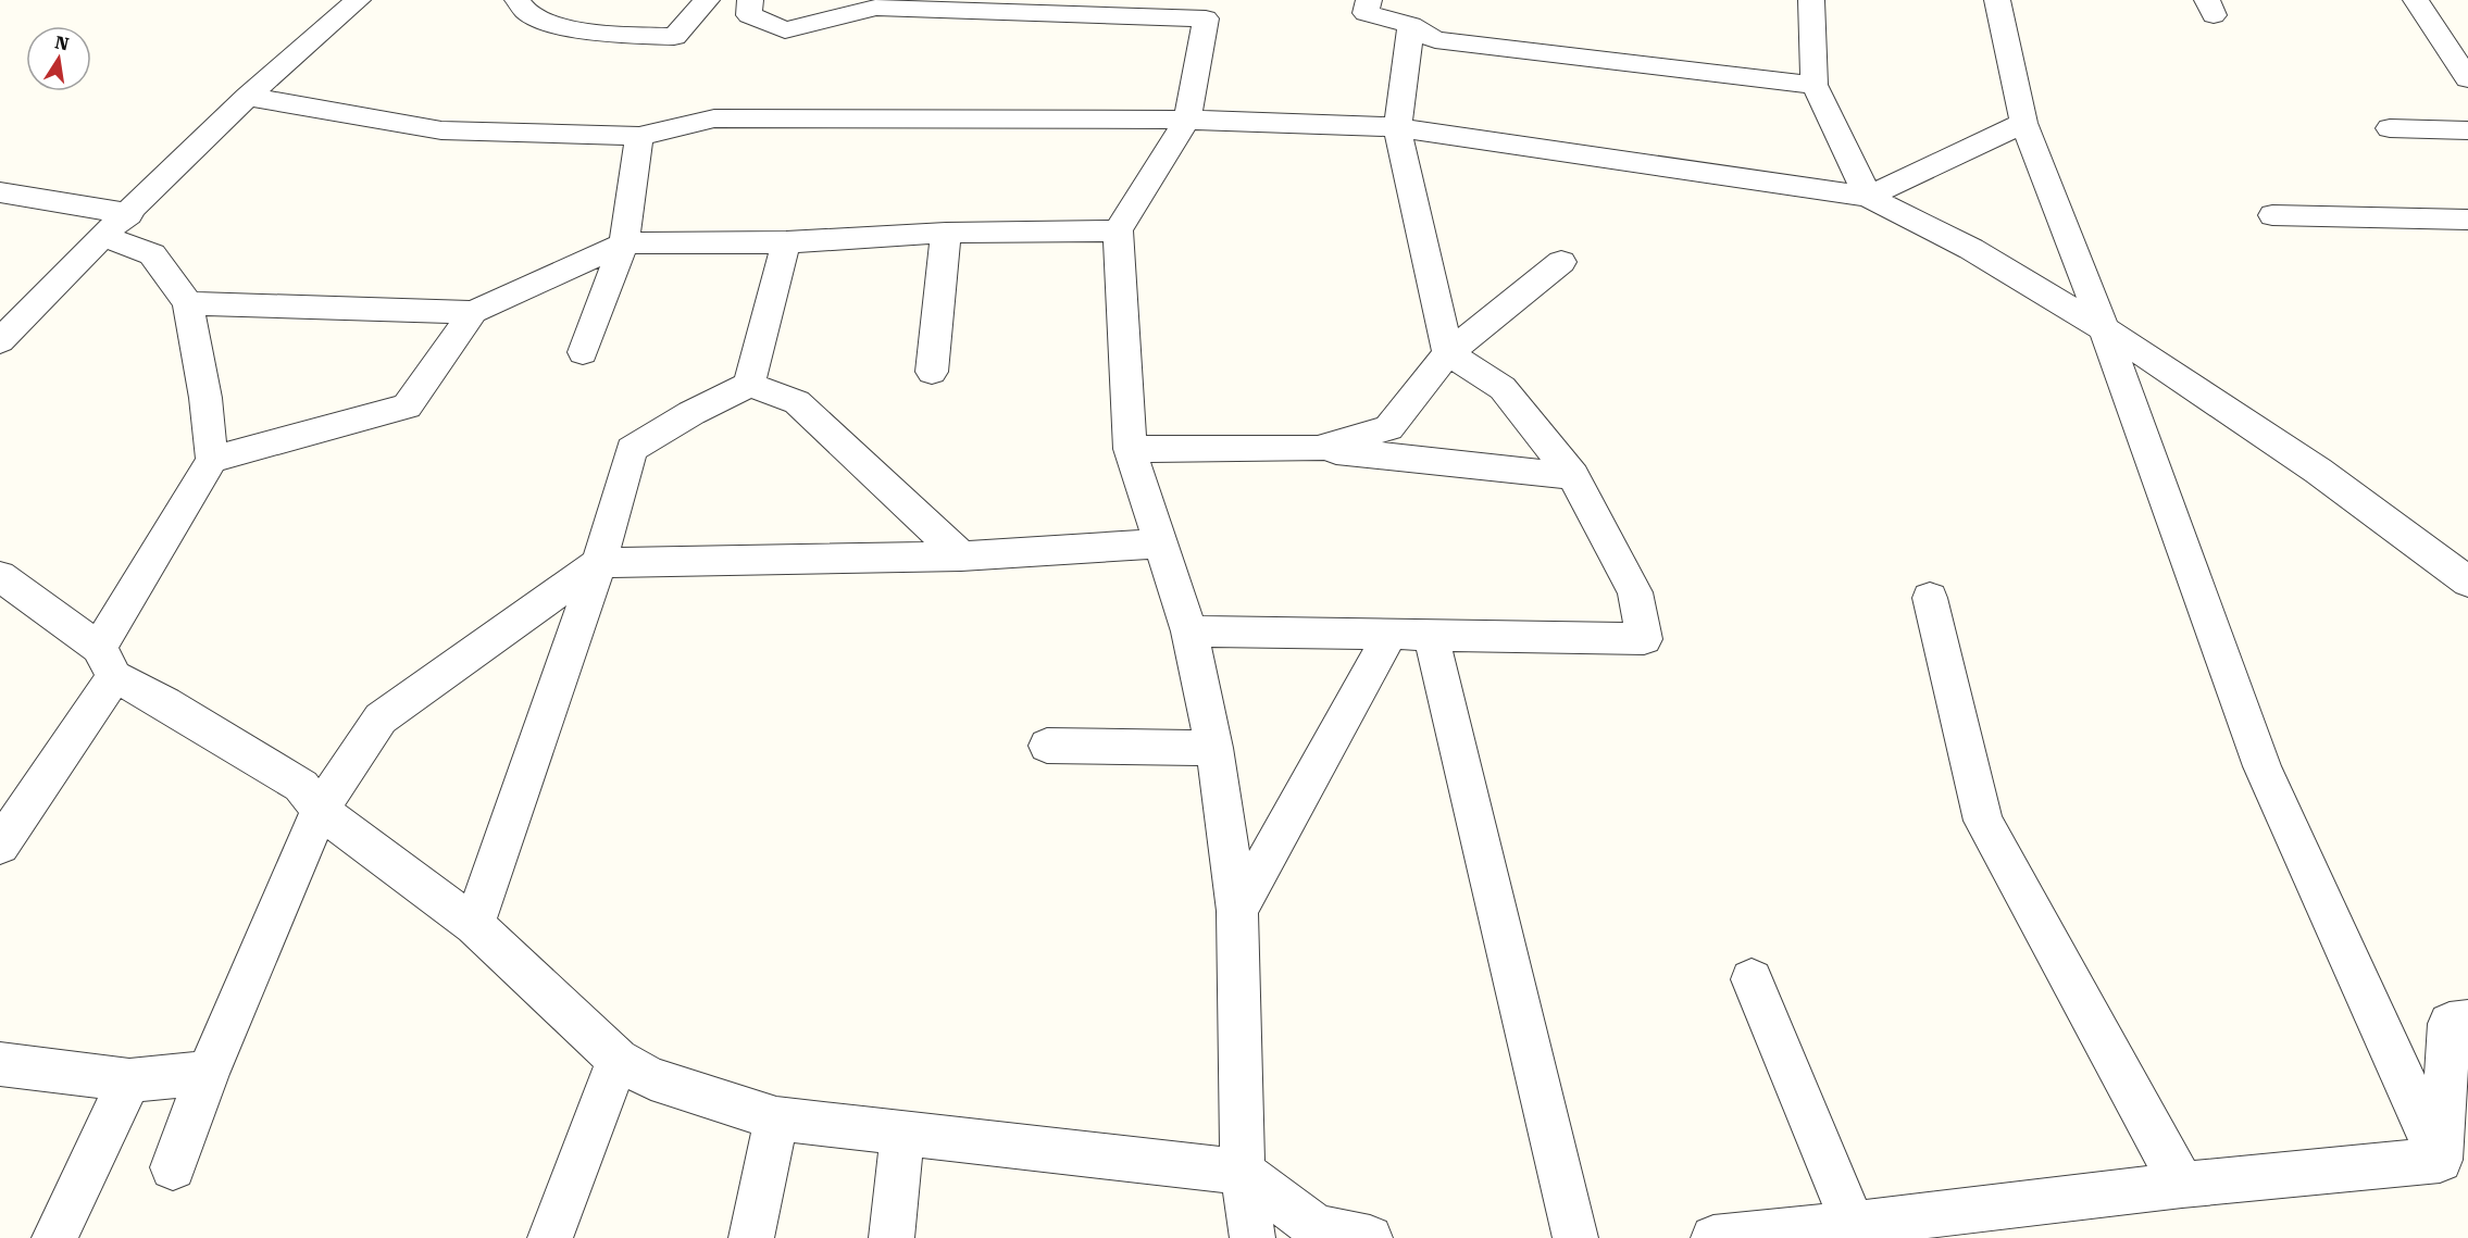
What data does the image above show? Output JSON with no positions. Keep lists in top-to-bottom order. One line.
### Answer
{"north":"top"}
